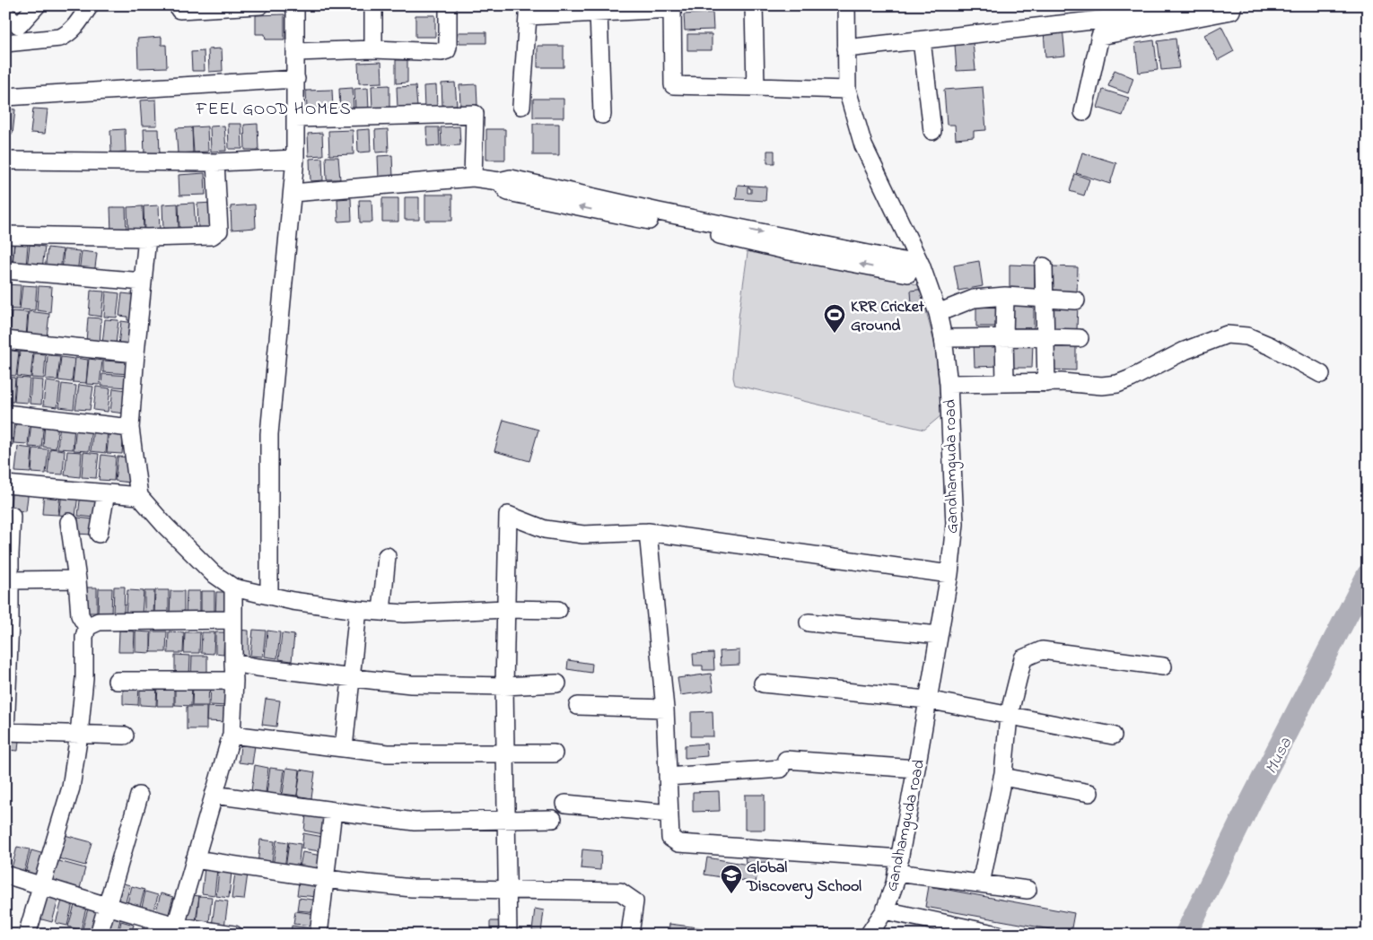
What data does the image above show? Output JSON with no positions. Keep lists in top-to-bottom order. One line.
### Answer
{"streets":{"street":["Gandhamguda road"]},"districts":["FEEL GOOD HOMES"],"water":["Musa"],"places":{"sports":["KRR Cricket Ground"],"school or university":["Global Discovery School"]}}
